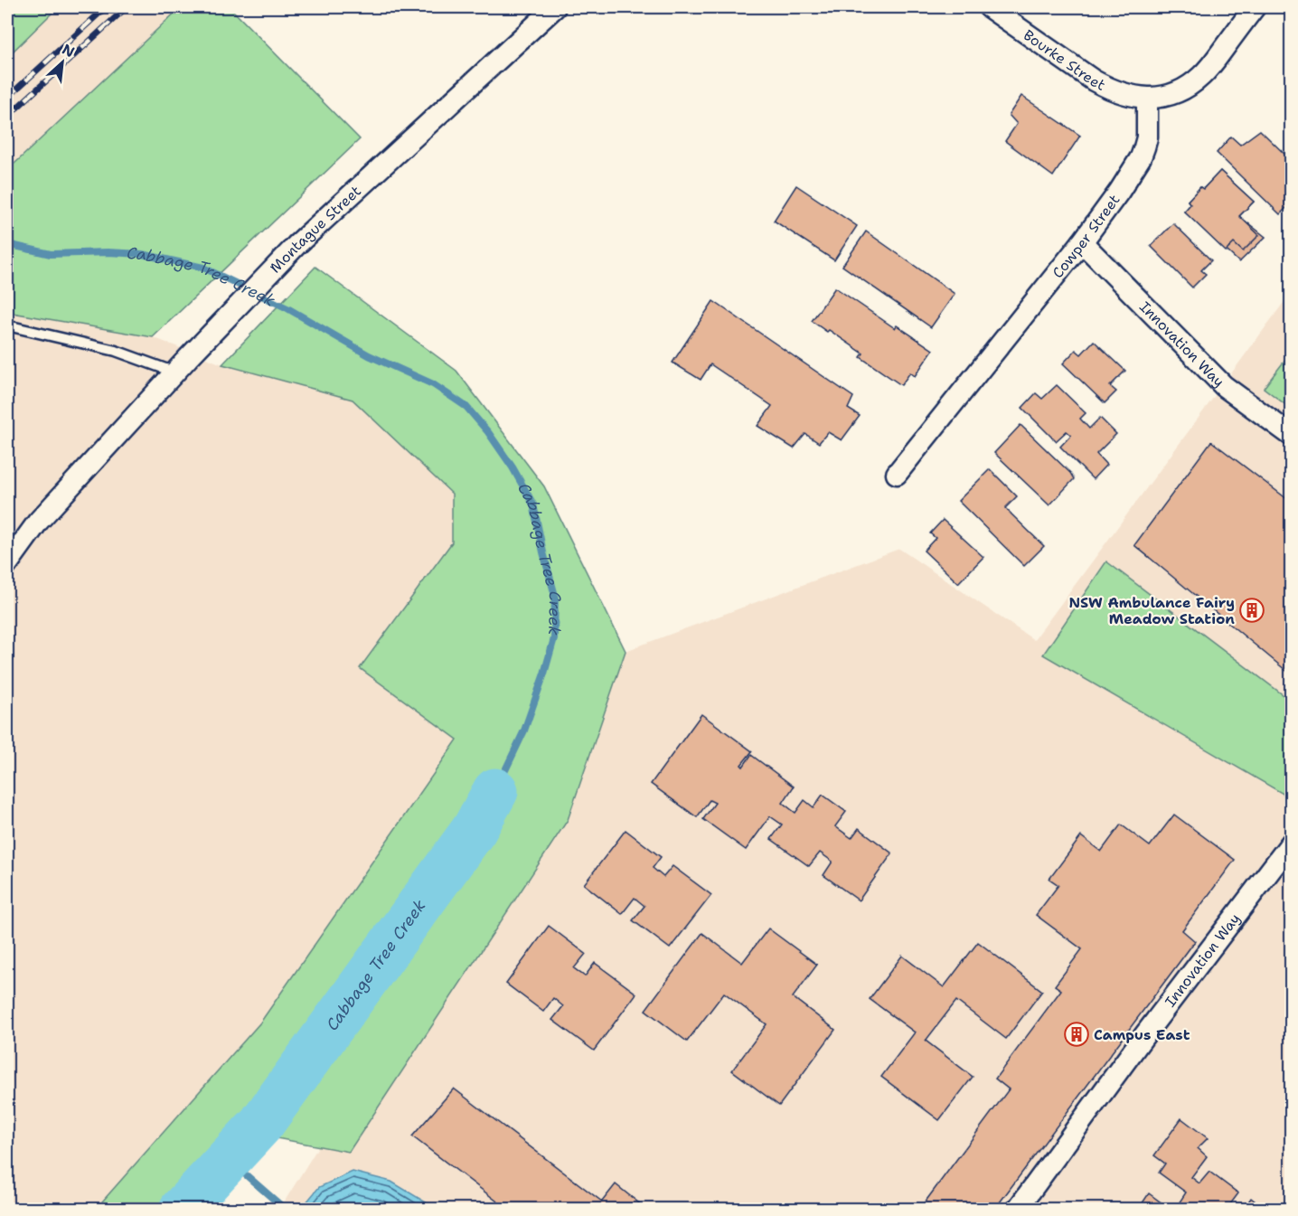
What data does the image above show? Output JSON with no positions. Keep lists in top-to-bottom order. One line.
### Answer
{"streets":{"street":["Bourke Street","Montague Street","Cowper Street","Innovation Way"]},"crossings":[["Bourke Street","Cowper Street"],["Cowper Street","Innovation Way"]],"water":["Cabbage Tree Creek"],"places":{"building":["NSW Ambulance Fairy Meadow Station","Campus East"]},"north":"top right"}
